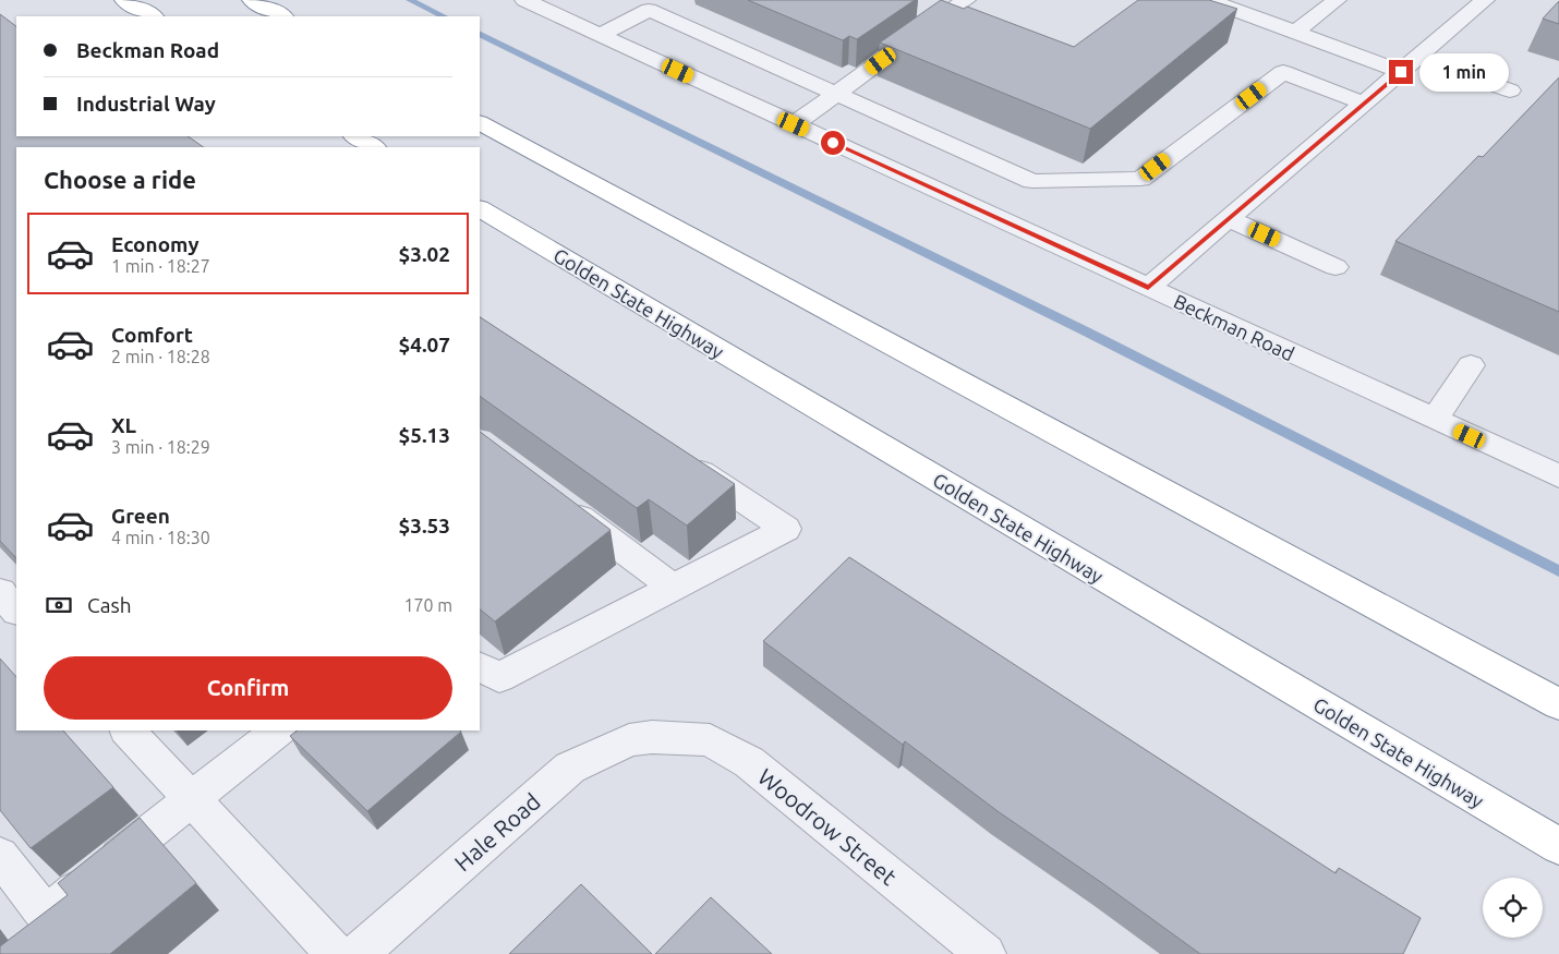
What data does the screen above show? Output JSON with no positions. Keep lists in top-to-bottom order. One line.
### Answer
{"streets":{"highway":["Golden State Highway"],"street":["Beckman Road","Woodrow Street","Hale Road"]},"crossings":[["Woodrow Street","Hale Road"]],"page":{"banner":["Beckman Road","Industrial Way"],"bubble":"1 min","heading":"Choose a ride","list":[{"name":"Economy","note":"1 min · 18:27","value":"$3.02"},{"name":"Comfort","note":"2 min · 18:28","value":"$4.07"},{"name":"XL","note":"3 min · 18:29","value":"$5.13"},{"name":"Green","note":"4 min · 18:30","value":"$3.53"}],"pay":["Cash","170 m"],"buttons":"Confirm"}}
